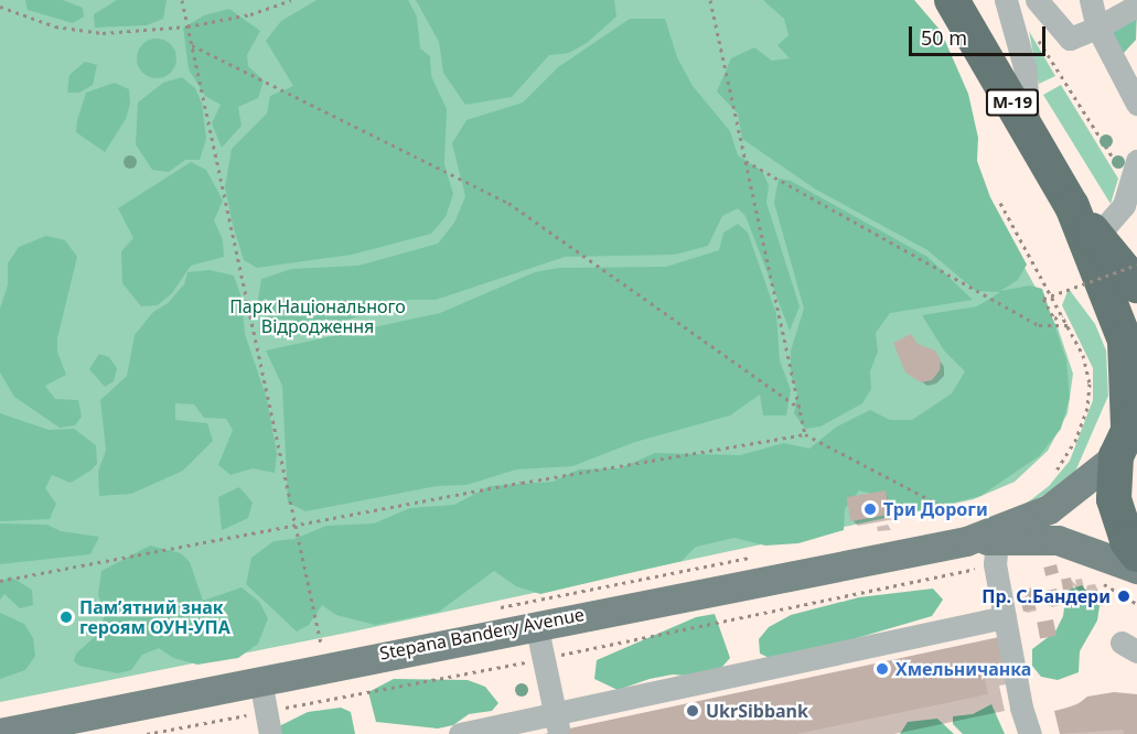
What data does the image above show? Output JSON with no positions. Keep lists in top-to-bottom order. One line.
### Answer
{"streets":{"highway":["М-19"],"main road":["Stepana Bandery Avenue"]},"crossings":[["М-19","Stepana Bandery Avenue"]],"parks":["Парк Національного Відродження"],"places":["Три Дороги","Пр. С.Бандери","Пам’ятний знак героям ОУН-УПА","Хмельничанка","UkrSibbank"],"scale_bar":"50 m"}
